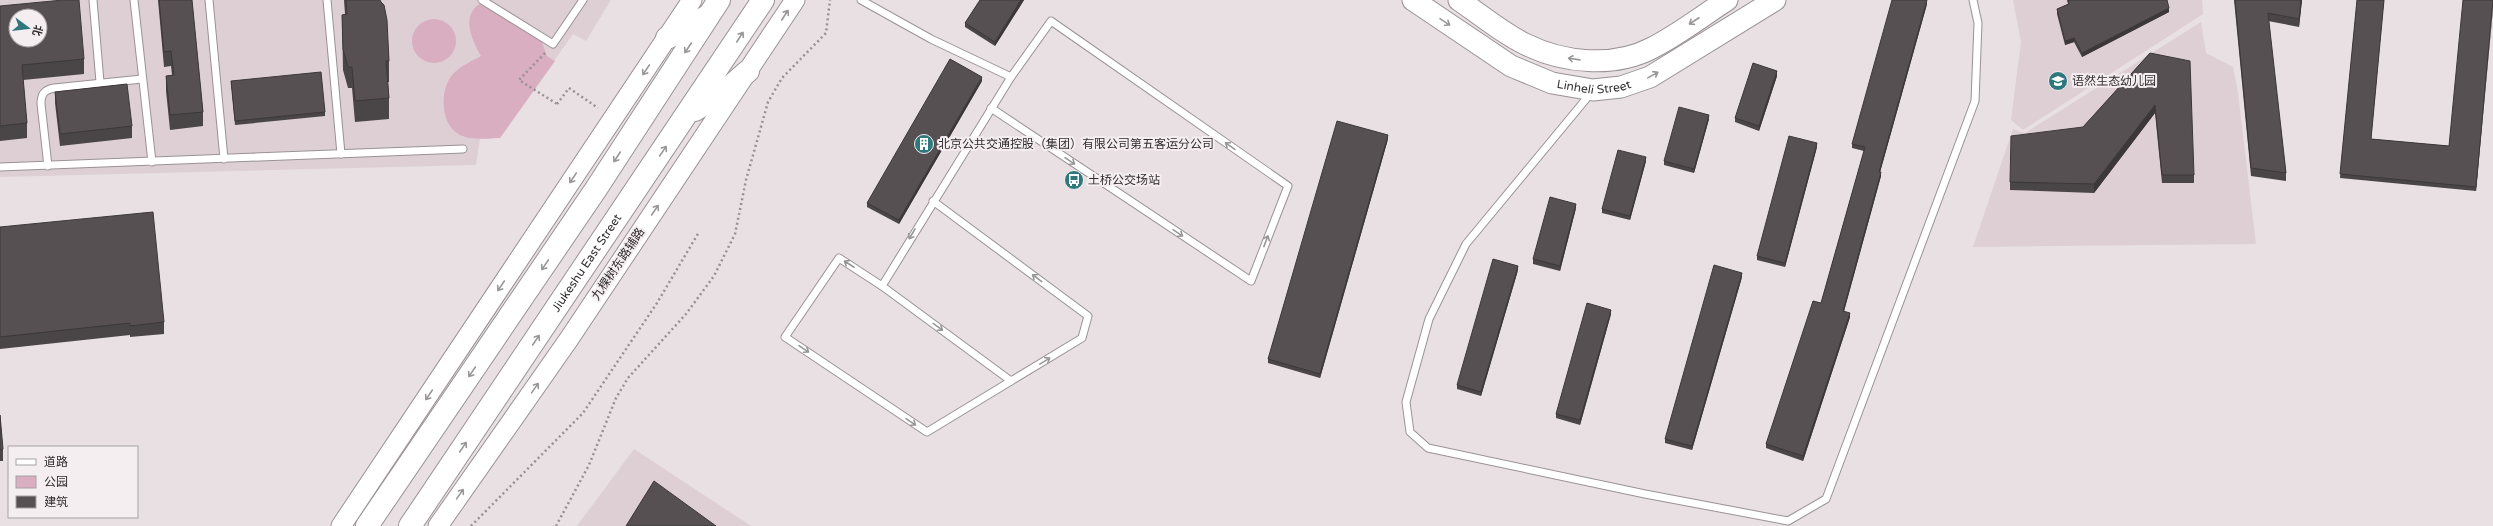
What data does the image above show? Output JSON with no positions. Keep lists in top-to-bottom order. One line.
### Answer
{"streets":{"highway":["Jiukeshu East Street"],"main road":["Linheli Street"],"street":["九棵树东路辅路"]},"places":{"school or university":["语然生态幼儿园"],"building":["北京公共交通控股（集团）有限公司第五客运分公司"],"bus stop":["土桥公交场站"]},"legend":["道路","公园","建筑"],"north":"right"}
